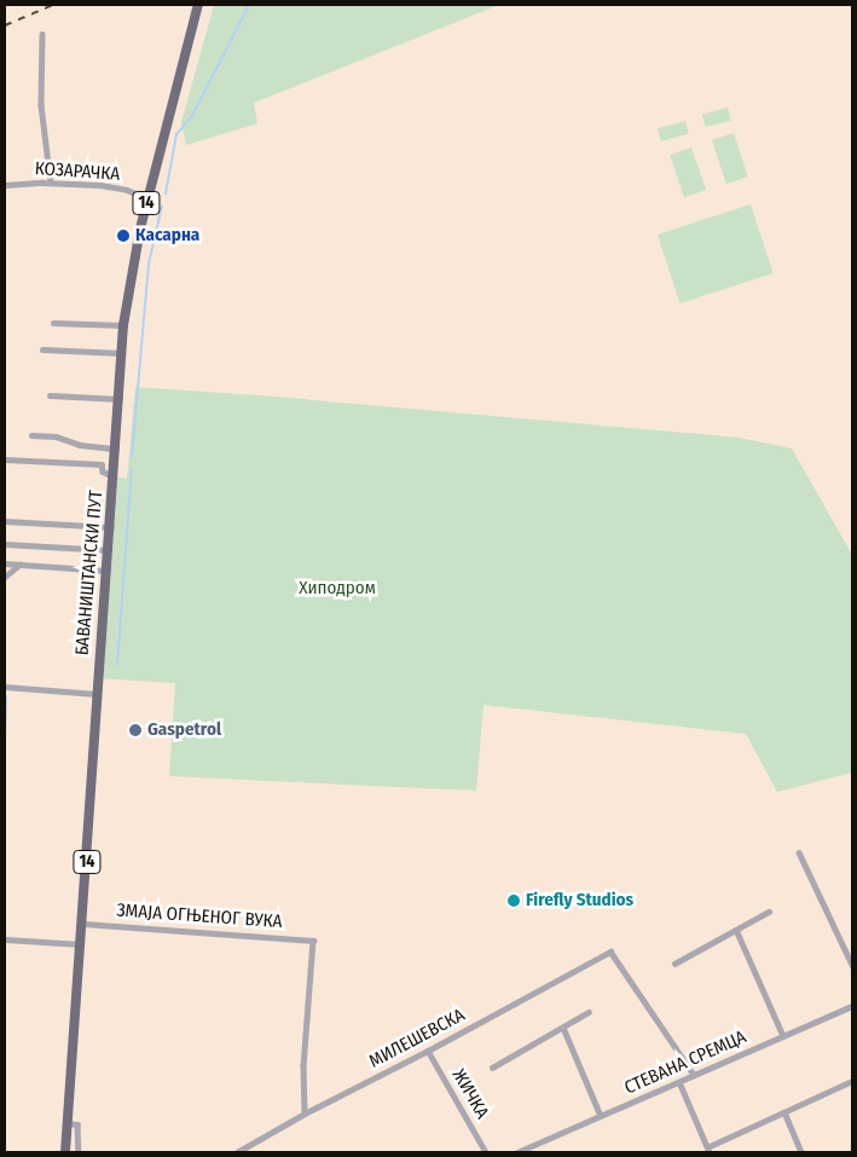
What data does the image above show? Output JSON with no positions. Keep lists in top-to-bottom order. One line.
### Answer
{"streets":{"main road":["14","БАВАНИШТАНСКИ ПУТ"],"street":["КОЗАРАЧКА","ЗМАЈА ОГЊЕНОГ ВУКА","МИЛЕШЕВСКА","СТЕВАНА СРЕМЦА","ЖИЧКА"]},"crossings":[["КОЗАРАЧКА","БАВАНИШТАНСКИ ПУТ"],["БАВАНИШТАНСКИ ПУТ","ЗМАЈА ОГЊЕНОГ ВУКА"],["ЗМАЈА ОГЊЕНОГ ВУКА","МИЛЕШЕВСКА"],["МИЛЕШЕВСКА","СТЕВАНА СРЕМЦА"],["МИЛЕШЕВСКА","ЖИЧКА"]],"parks":["Хиподром"],"places":["Касарна","Gaspetrol","Firefly Studios"]}
